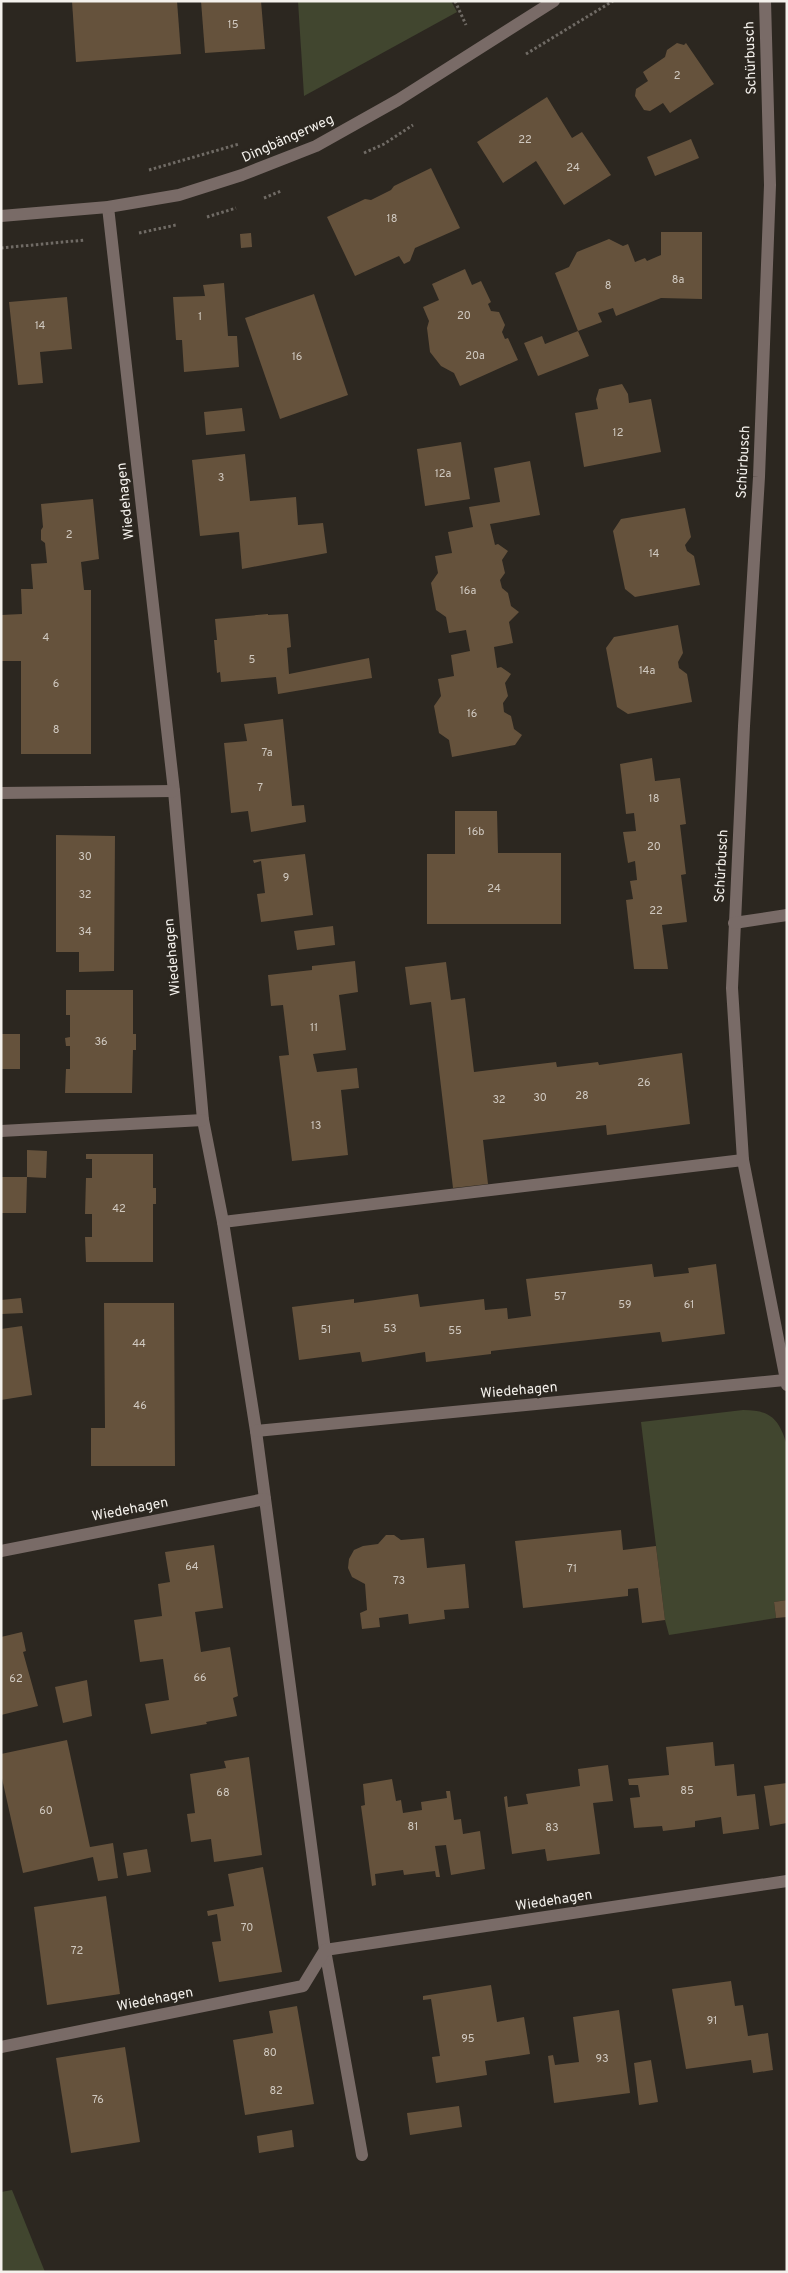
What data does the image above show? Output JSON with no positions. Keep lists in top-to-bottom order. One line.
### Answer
{"streets":{"street":["Schürbusch","Dingbängerweg","Wiedehagen"]},"crossings":[["Schürbusch","Wiedehagen"],["Dingbängerweg","Wiedehagen"]],"house_numbers":["15","2","22","24","18","8a","8","20","1","14","20a","16","12","12a","3","2","14","16a","4","5","14a","6","16","8","7a","7","18","16b","20","30","9","24","32","22","34","11","36","26","28","30","32","13","42","57","59","61","53","51","55","44","46","64","71","73","66","62","85","68","60","81","83","70","72","91","95","80","93","82","76"]}
